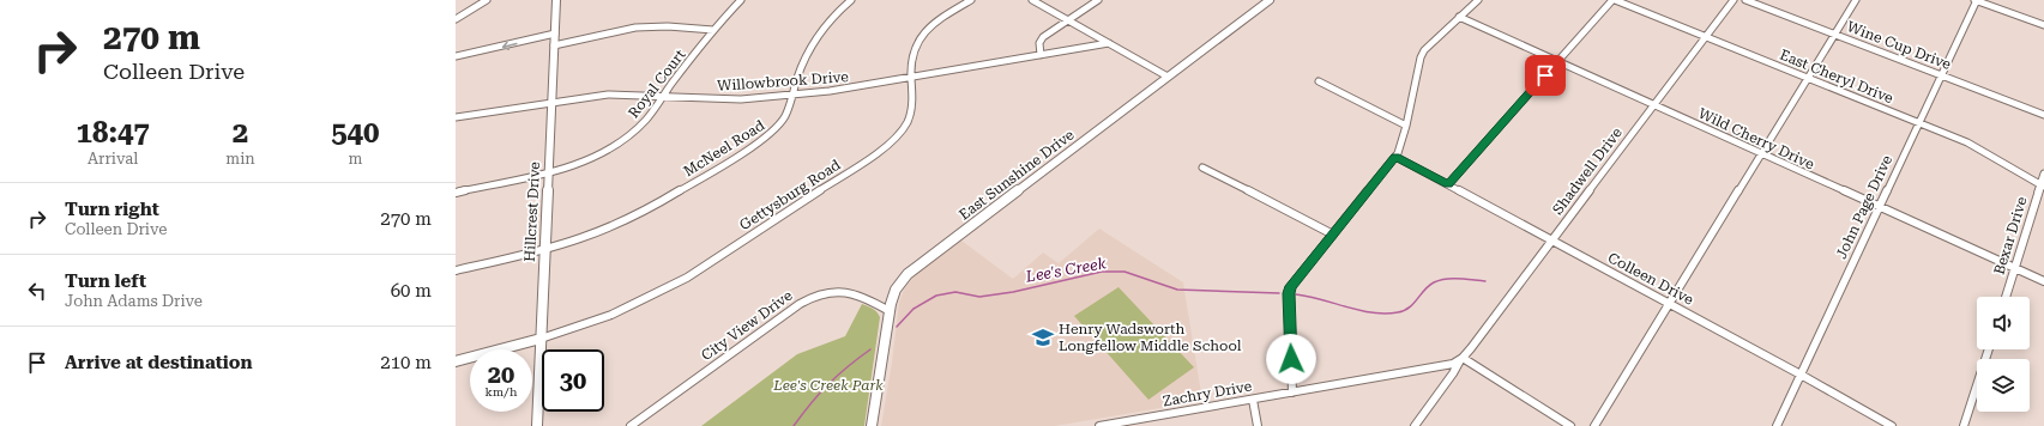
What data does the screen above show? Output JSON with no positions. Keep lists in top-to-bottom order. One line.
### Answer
{"streets":{"street":["Wine Cup Drive","East Cheryl Drive","Willowbrook Drive","Royal Court","Wild Cherry Drive","McNeel Road","Shadwell Drive","East Sunshine Drive","Gettysburg Road","John Page Drive","Hillcrest Drive","Bexar Drive","Colleen Drive","City View Drive","Zachry Drive"]},"crossings":[["Wine Cup Drive","John Page Drive"],["East Cheryl Drive","Shadwell Drive"],["East Cheryl Drive","John Page Drive"],["East Cheryl Drive","Bexar Drive"],["Willowbrook Drive","Royal Court"],["Willowbrook Drive","McNeel Road"],["Willowbrook Drive","Gettysburg Road"],["Willowbrook Drive","Hillcrest Drive"],["Royal Court","Hillcrest Drive"],["Wild Cherry Drive","Shadwell Drive"],["Wild Cherry Drive","John Page Drive"],["Wild Cherry Drive","Bexar Drive"],["McNeel Road","Hillcrest Drive"],["Shadwell Drive","Colleen Drive"],["Shadwell Drive","Zachry Drive"],["East Sunshine Drive","City View Drive"],["Gettysburg Road","Hillcrest Drive"],["John Page Drive","Colleen Drive"]],"water":["Lee's Creek"],"parks":["Lee's Creek Park"],"places":{"school or university":["Henry Wadsworth Longfellow Middle School"]},"page":{"turn":["270 m","Colleen Drive"],"eta":["18:47","Arrival","2","min","540","m"],"list":[{"name":"Turn right","note":"Colleen Drive","value":"270 m"},{"name":"Turn left","note":"John Adams Drive","value":"60 m"},{"name":"Arrive at destination","value":"210 m"}],"speed":"20 km/h","limit":"30"}}
